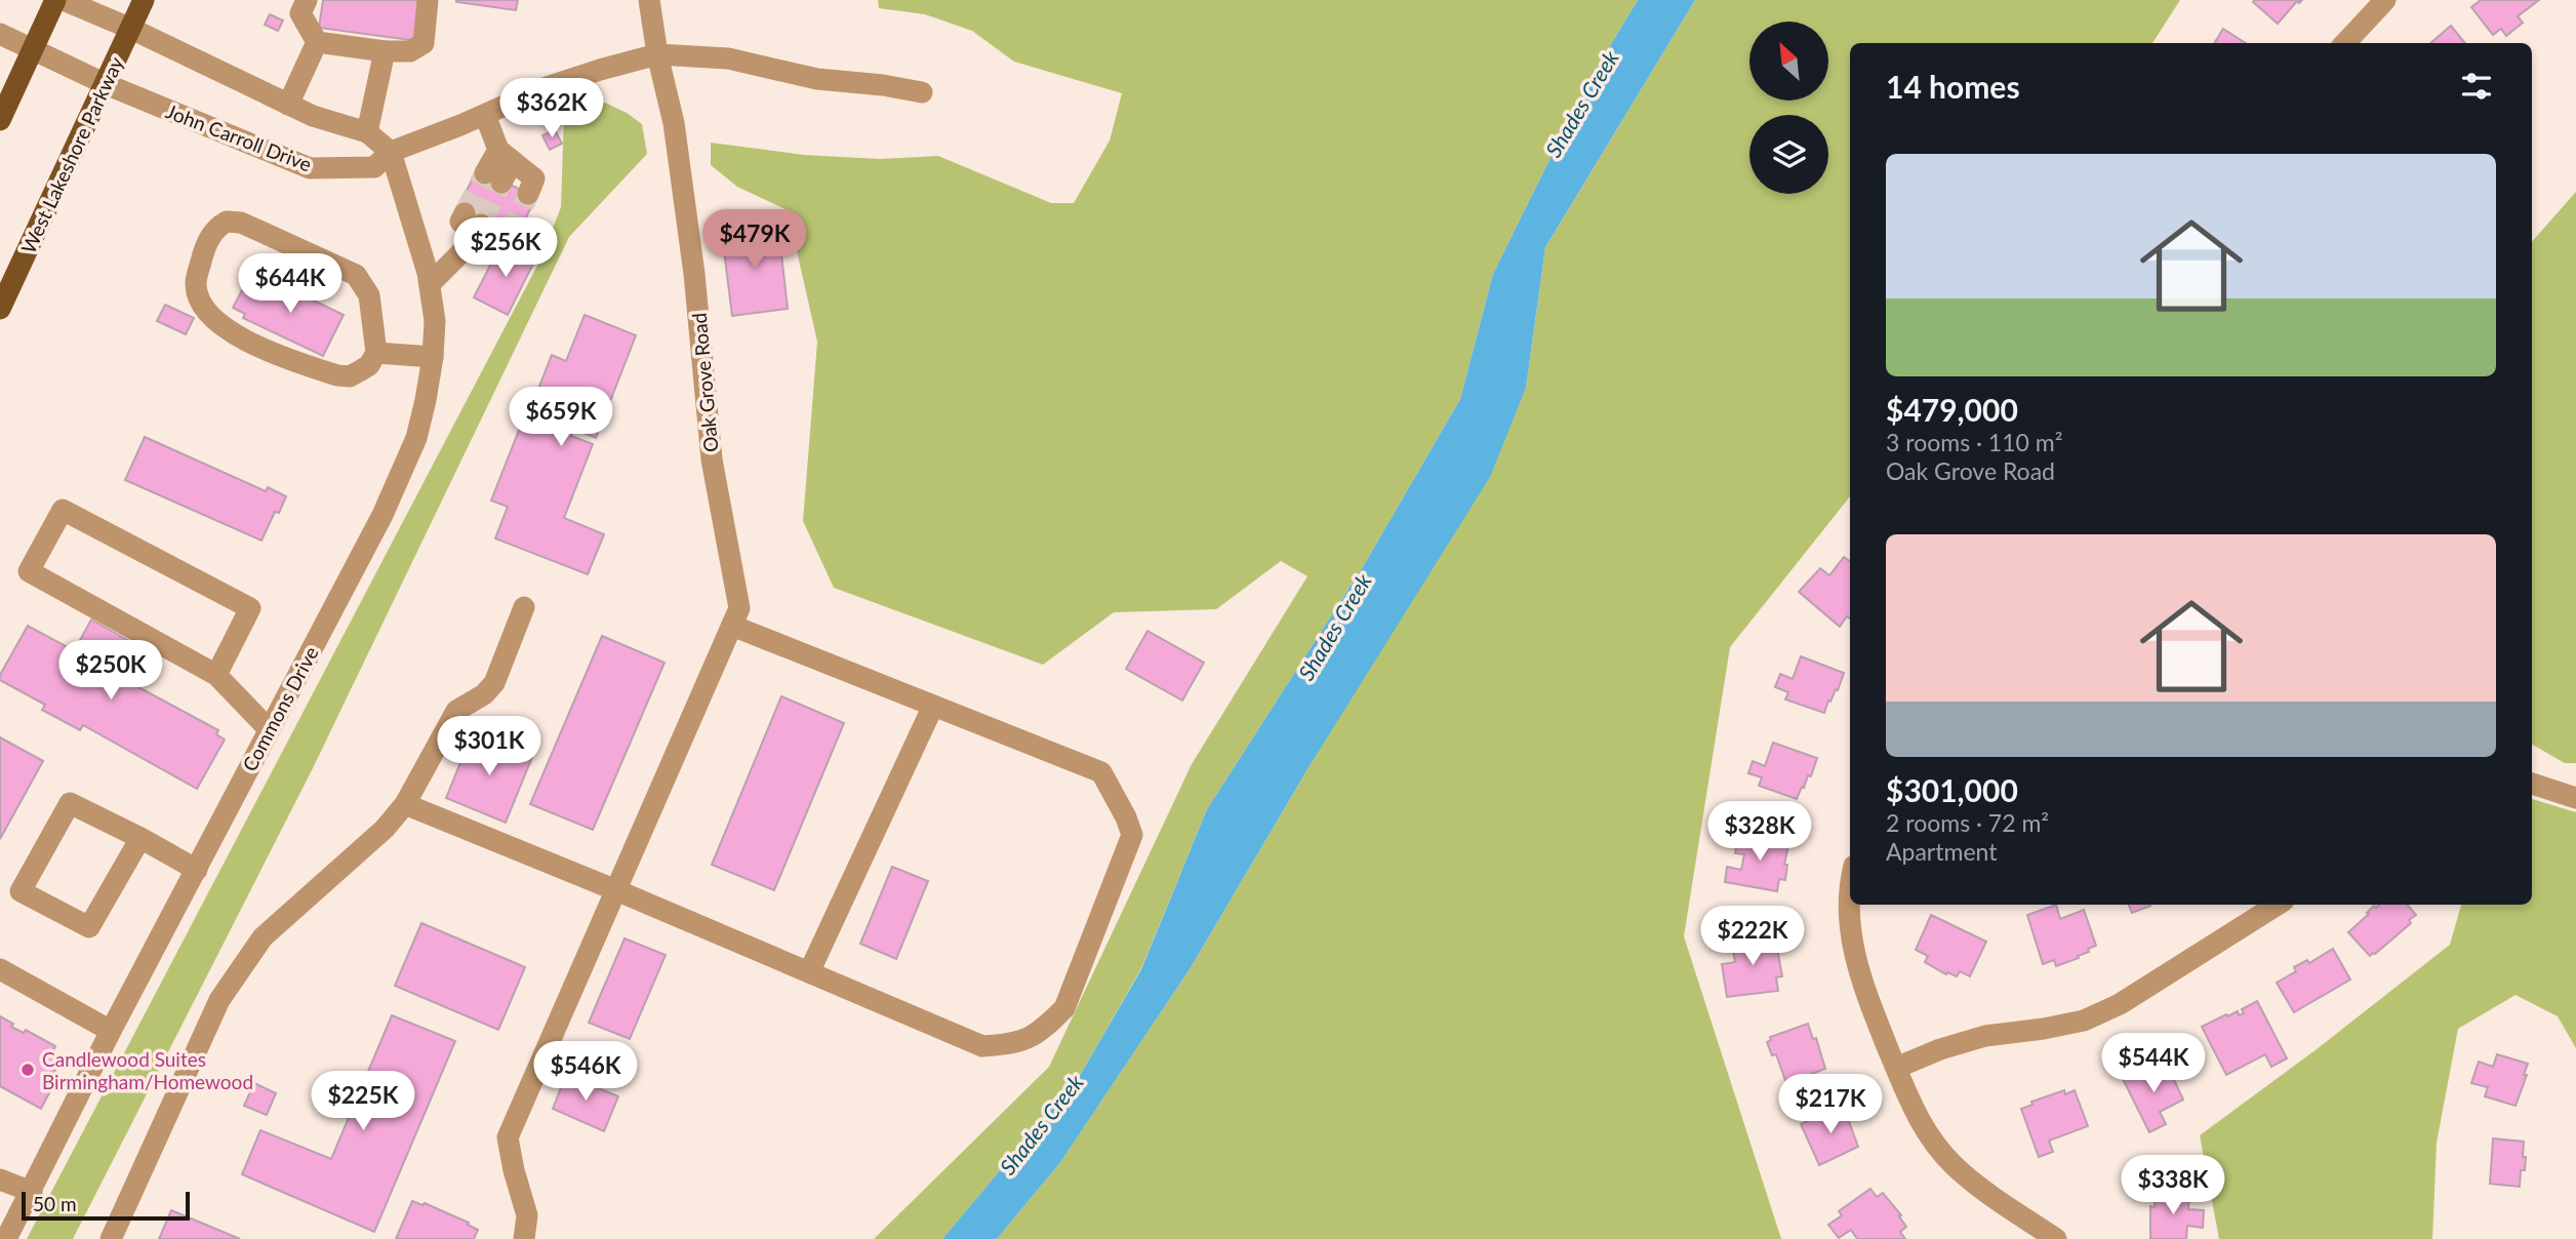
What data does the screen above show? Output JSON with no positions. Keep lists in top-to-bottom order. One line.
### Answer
{"streets":{"main road":["West Lakeshore Parkway"],"street":["John Carroll Drive","Oak Grove Road","Commons Drive"]},"crossings":[["John Carroll Drive","West Lakeshore Parkway"],["John Carroll Drive","Commons Drive"]],"water":["Shades Creek"],"places":["Candlewood Suites Birmingham/Homewood"],"scale_bar":"50 m","north":"top left","page":{"heading":"14 homes","price":["$362K","$479K","$256K","$644K","$659K","$250K","$301K","$328K","$222K","$544K","$546K","$225K","$217K","$338K"],"list":[{"name":"$479,000","note":"3 rooms · 110 m² · Oak Grove Road"},{"name":"$301,000","note":"2 rooms · 72 m² · Apartment"}],"scale":"50 m"}}
